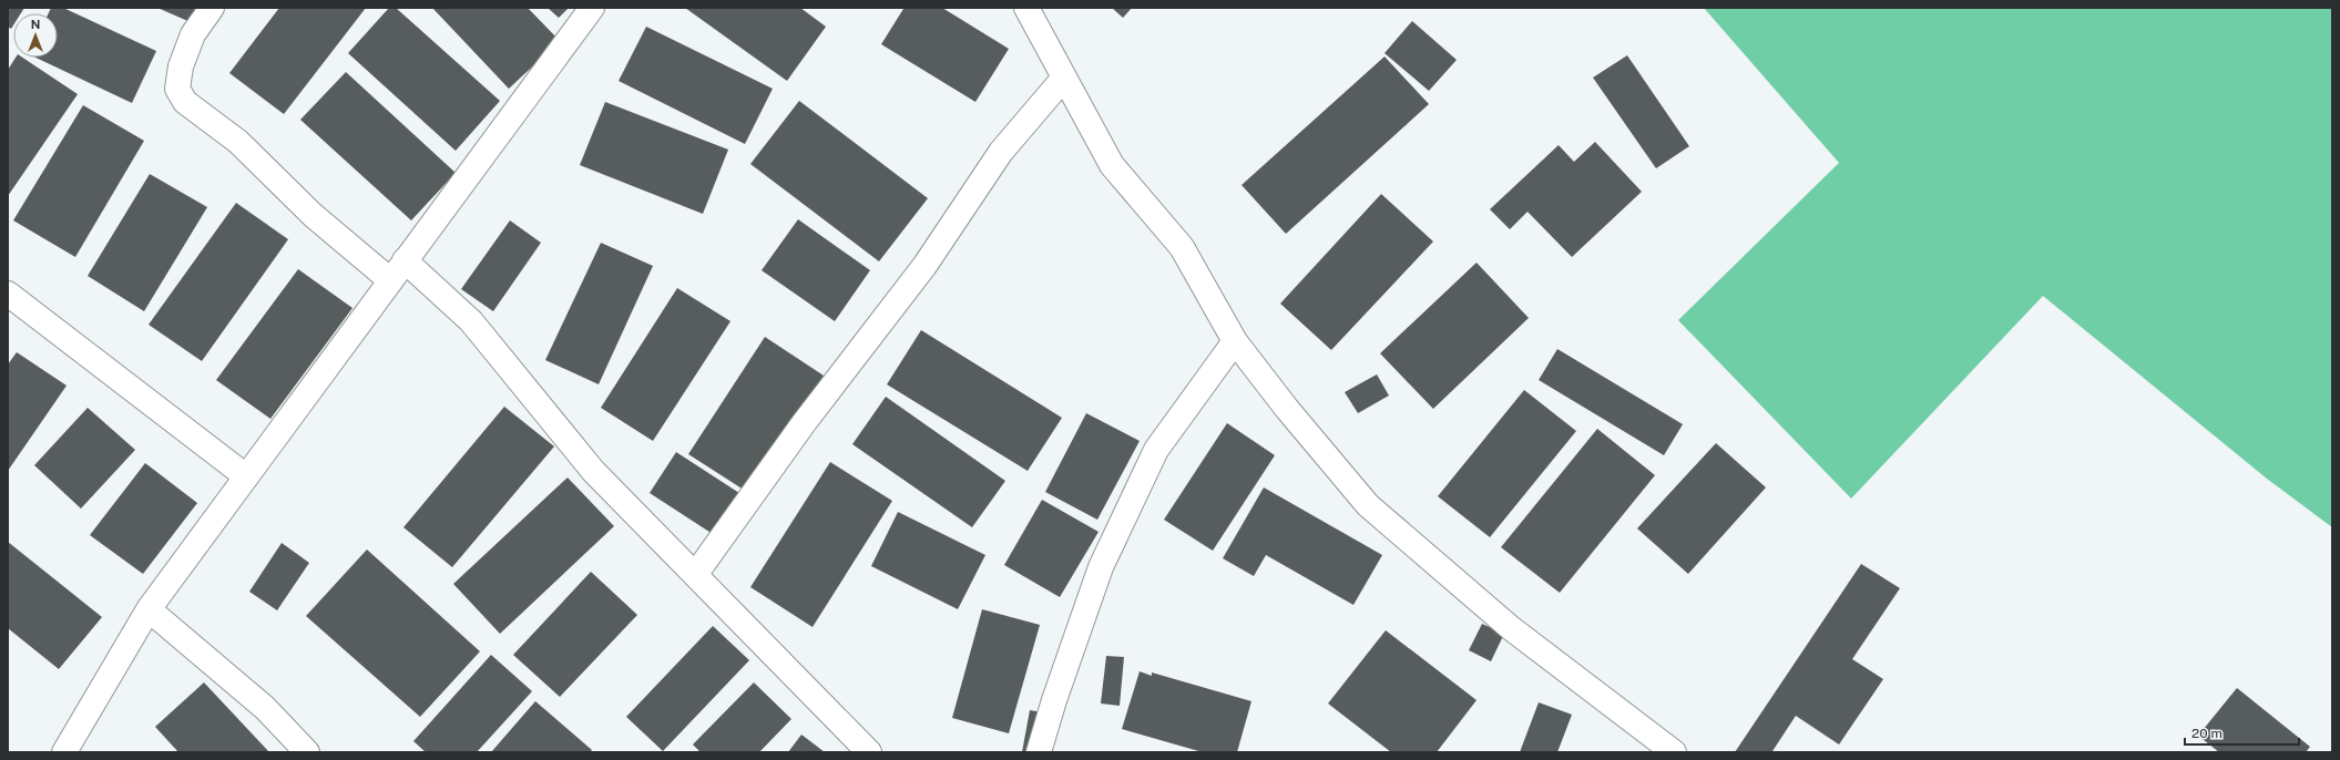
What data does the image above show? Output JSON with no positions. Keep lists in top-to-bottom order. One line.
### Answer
{"scale_bar":"20 m","north":"top"}
